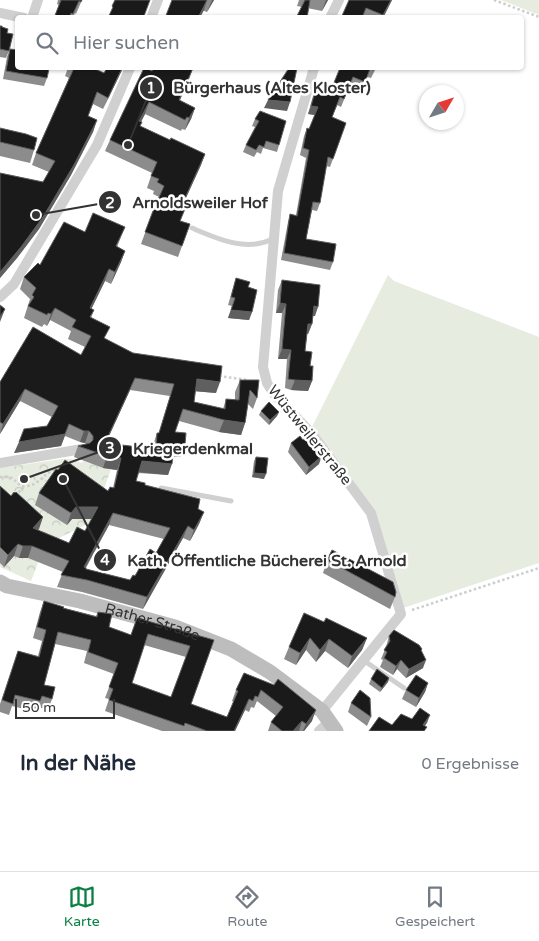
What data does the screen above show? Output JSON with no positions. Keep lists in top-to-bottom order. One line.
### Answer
{"streets":{"main road":["Rather Straße"],"street":["Wüstweilerstraße"]},"places":["Bürgerhaus (Altes Kloster)","Arnoldsweiler Hof","Kriegerdenkmal","Kath. Öffentliche Bücherei St. Arnold"],"scale_bar":"50 m","north":"top right","page":{"search":"Hier suchen","scale":"50 m","heading":["In der Nähe","0 Ergebnisse"],"nav":["Karte","Route","Gespeichert"]}}
